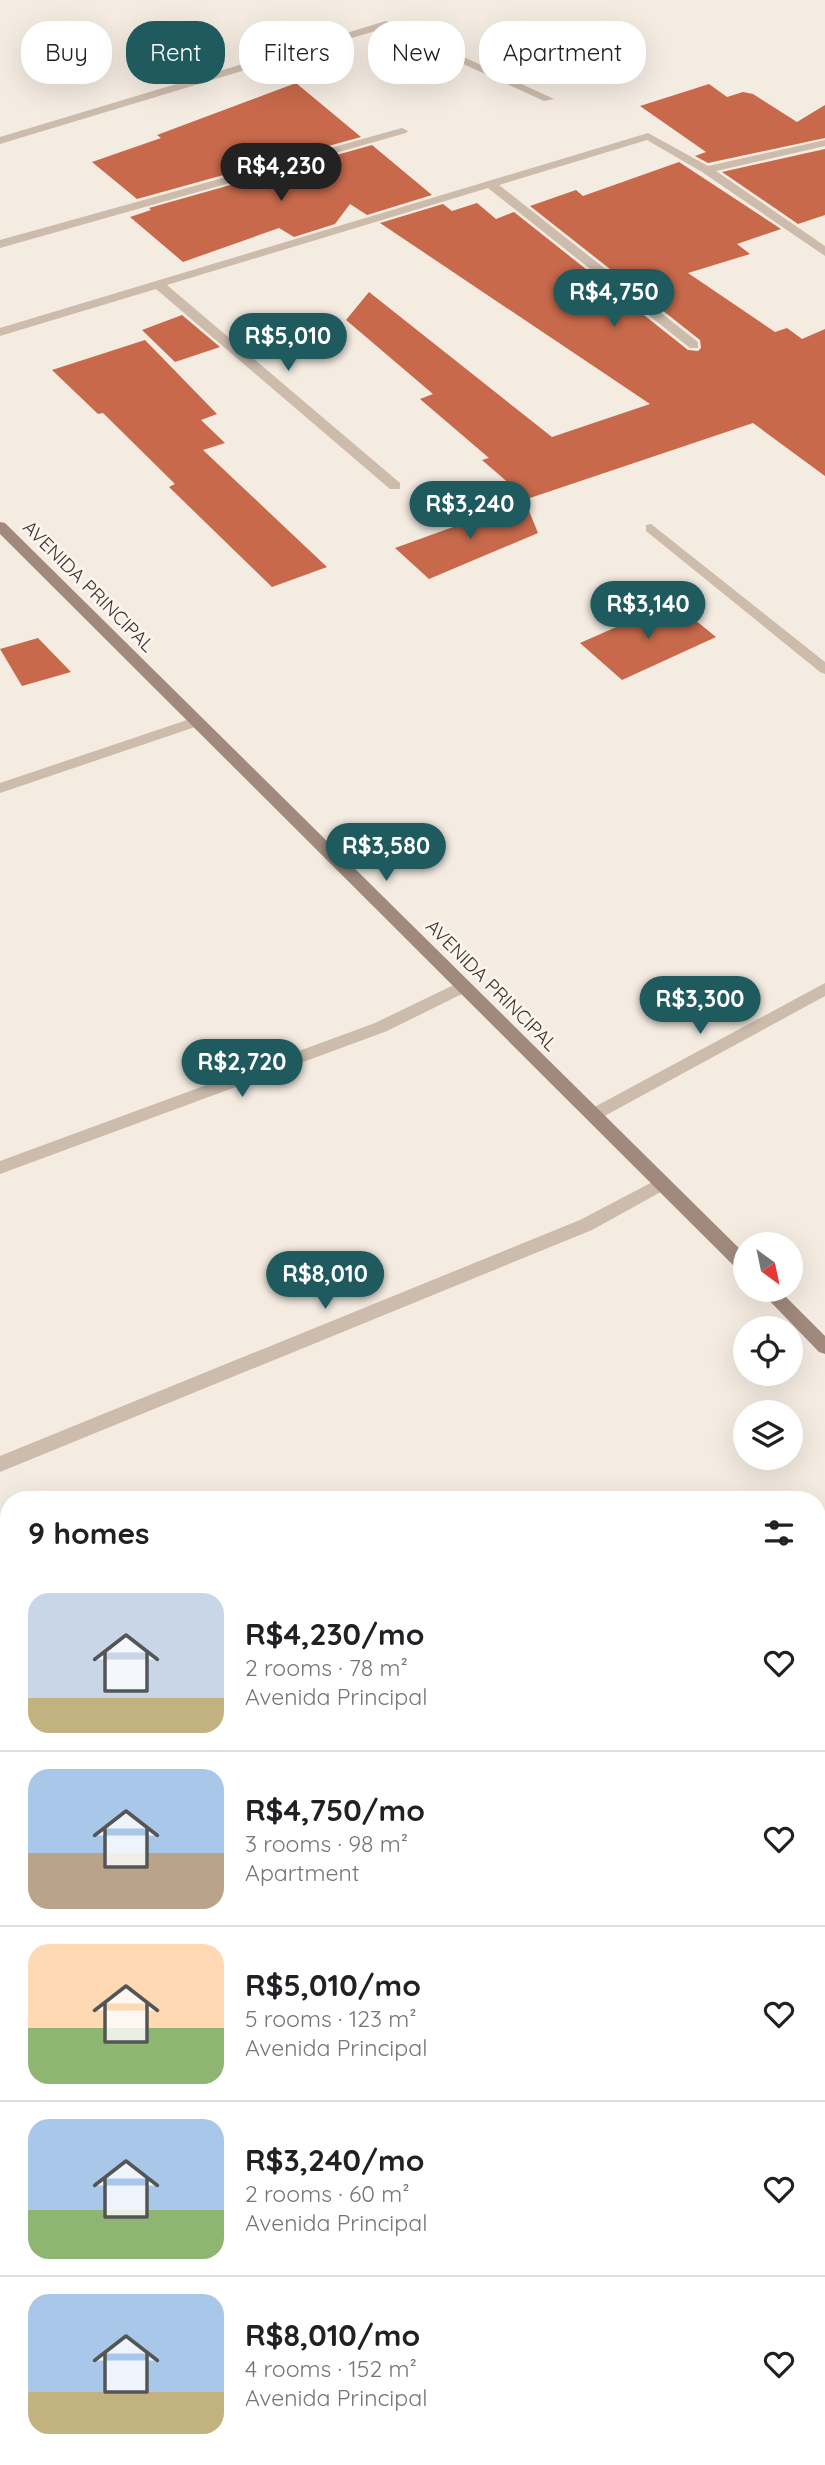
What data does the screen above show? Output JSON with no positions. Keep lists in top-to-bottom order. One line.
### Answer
{"streets":{"street":["AVENIDA PRINCIPAL"]},"north":"bottom right","page":{"chip":["Buy","Rent","Filters","New","Apartment"],"price":["R$4,230","R$4,750","R$5,010","R$3,240","R$3,140","R$3,580","R$3,300","R$2,720","R$8,010"],"heading":"9 homes","list":[{"name":"R$4,230/mo","note":"2 rooms · 78 m² · Avenida Principal"},{"name":"R$4,750/mo","note":"3 rooms · 98 m² · Apartment"},{"name":"R$5,010/mo","note":"5 rooms · 123 m² · Avenida Principal"},{"name":"R$3,240/mo","note":"2 rooms · 60 m² · Avenida Principal"},{"name":"R$8,010/mo","note":"4 rooms · 152 m² · Avenida Principal"}]}}
